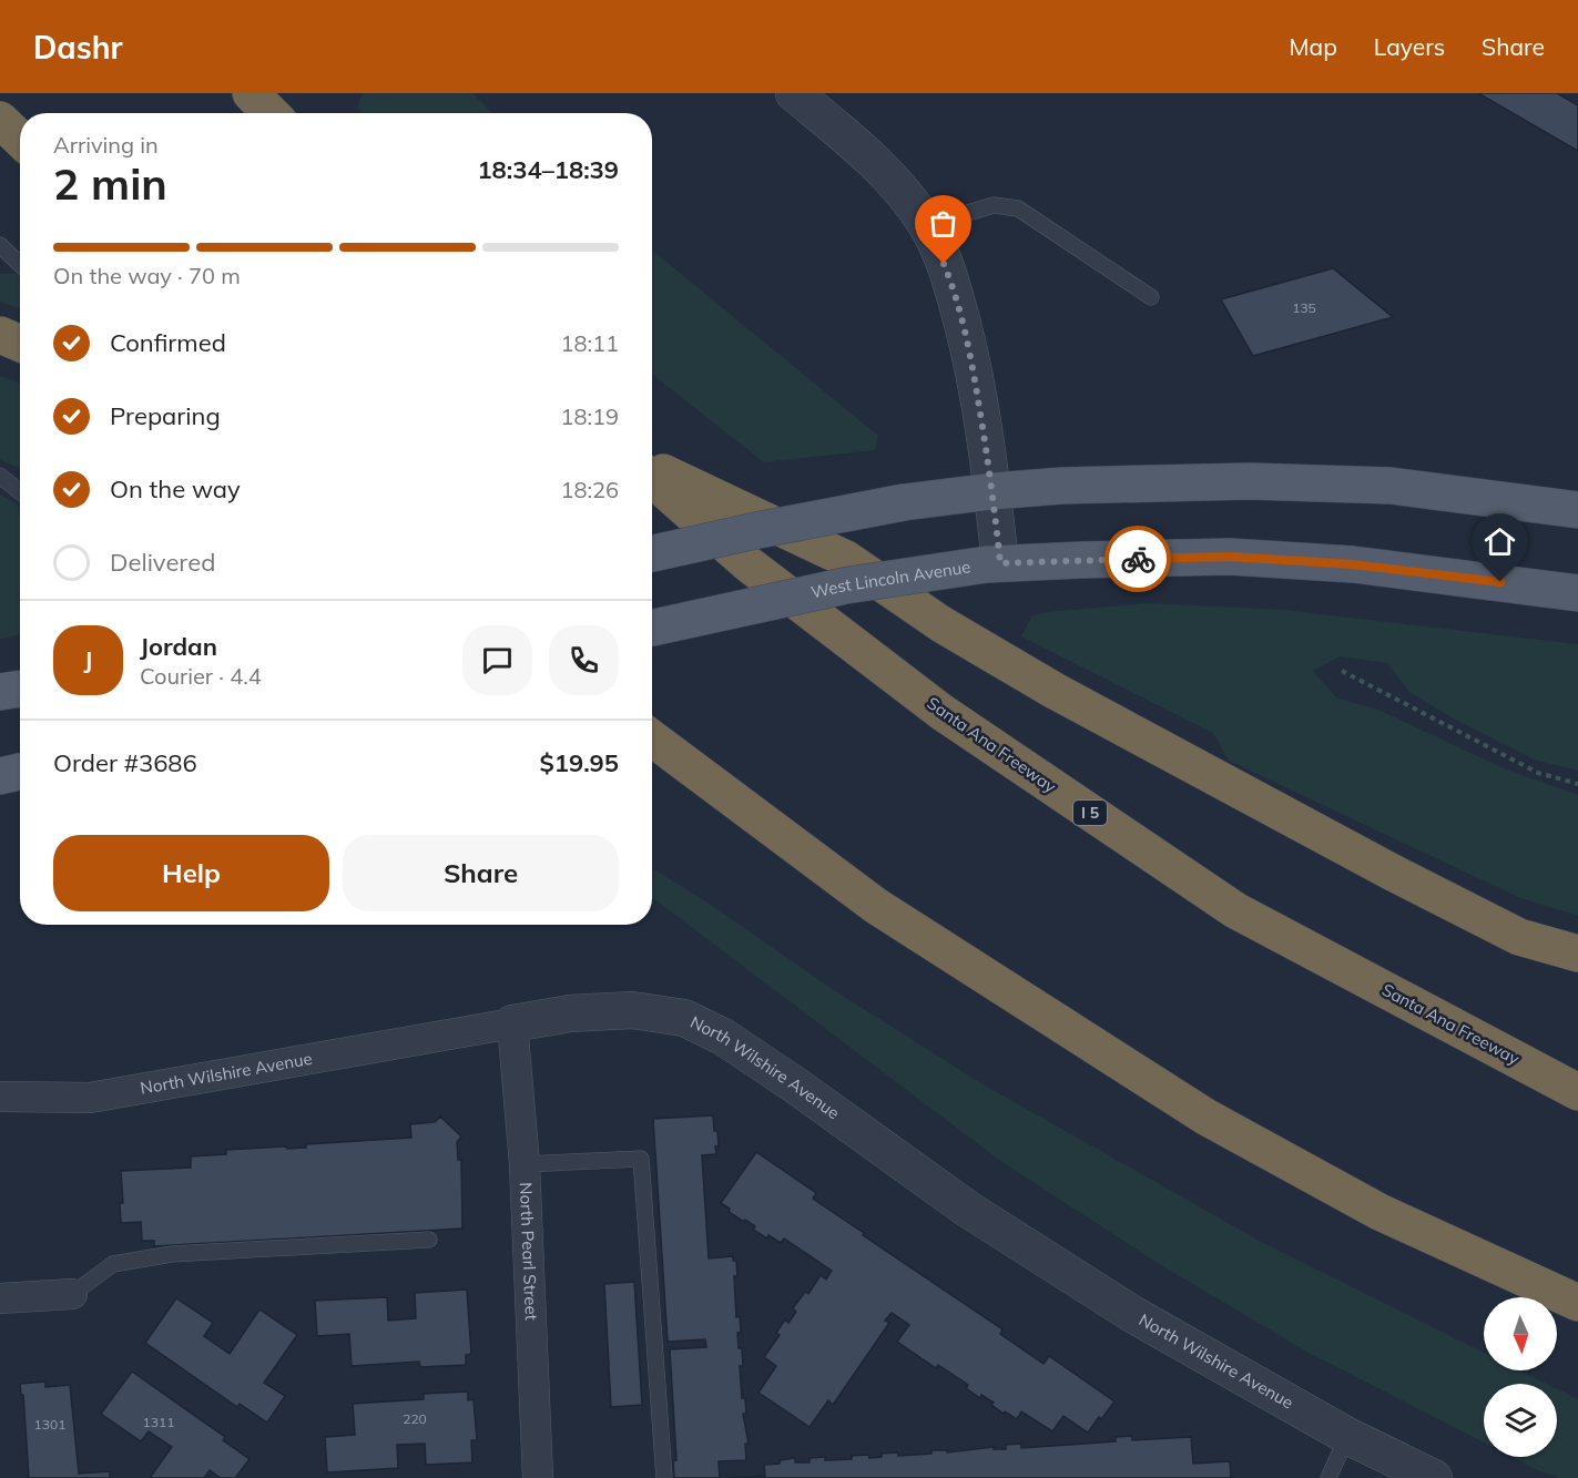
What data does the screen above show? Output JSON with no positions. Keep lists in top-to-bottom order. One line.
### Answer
{"streets":{"highway":["Santa Ana Freeway","I 5"],"main road":["West Lincoln Avenue"],"street":["North Wilshire Avenue","North Pearl Street"]},"crossings":[["North Wilshire Avenue","North Pearl Street"]],"house_numbers":["135","220","1311","1301"],"north":"bottom","page":{"header":"Dashr","nav":["Map","Layers","Share"],"heading":["2 min","Arriving in","18:34–18:39"],"panel":["Jordan","Courier · 4.4","Order #3686","$19.95"],"bar":"On the way · 70 m","list":[["Confirmed","18:11"],["Preparing","18:19"],["On the way","18:26"],"Delivered"],"round":"J","buttons":["Help","Share"]}}
